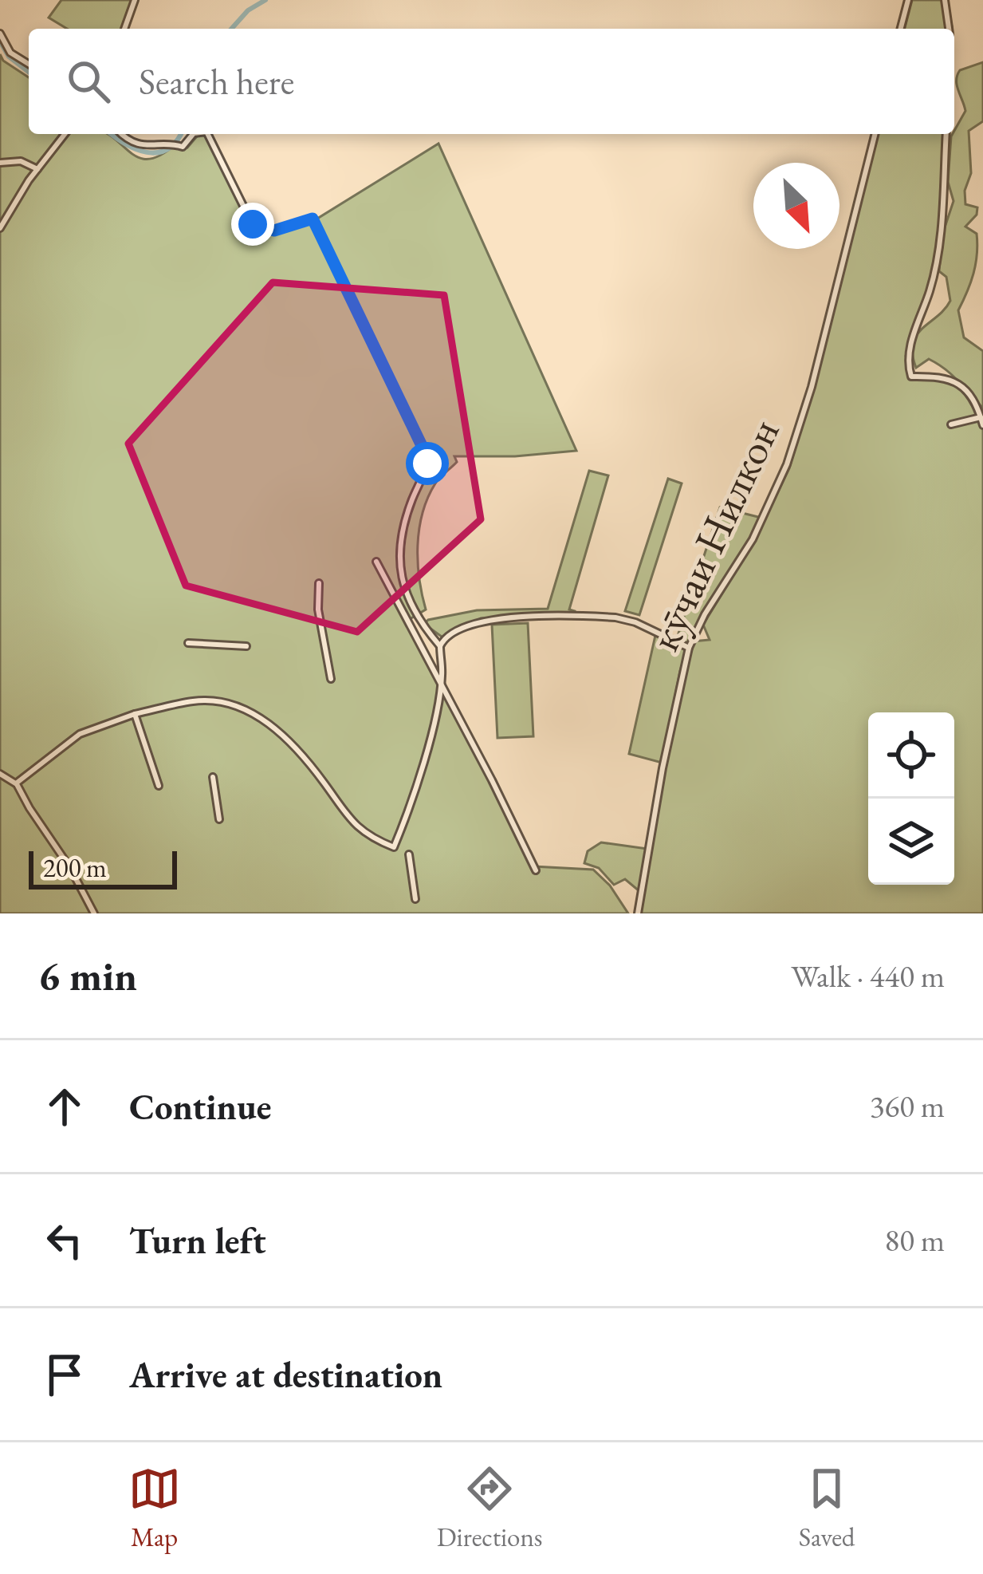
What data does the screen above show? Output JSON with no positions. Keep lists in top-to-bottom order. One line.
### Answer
{"streets":{"street":["кӯчаи Нилкон"]},"scale_bar":"200 m","north":"bottom right","page":{"search":"Search here","scale":"200 m","heading":["6 min","Walk · 440 m"],"list":[["Continue","360 m"],["Turn left","80 m"],"Arrive at destination"],"nav":["Map","Directions","Saved"]}}
